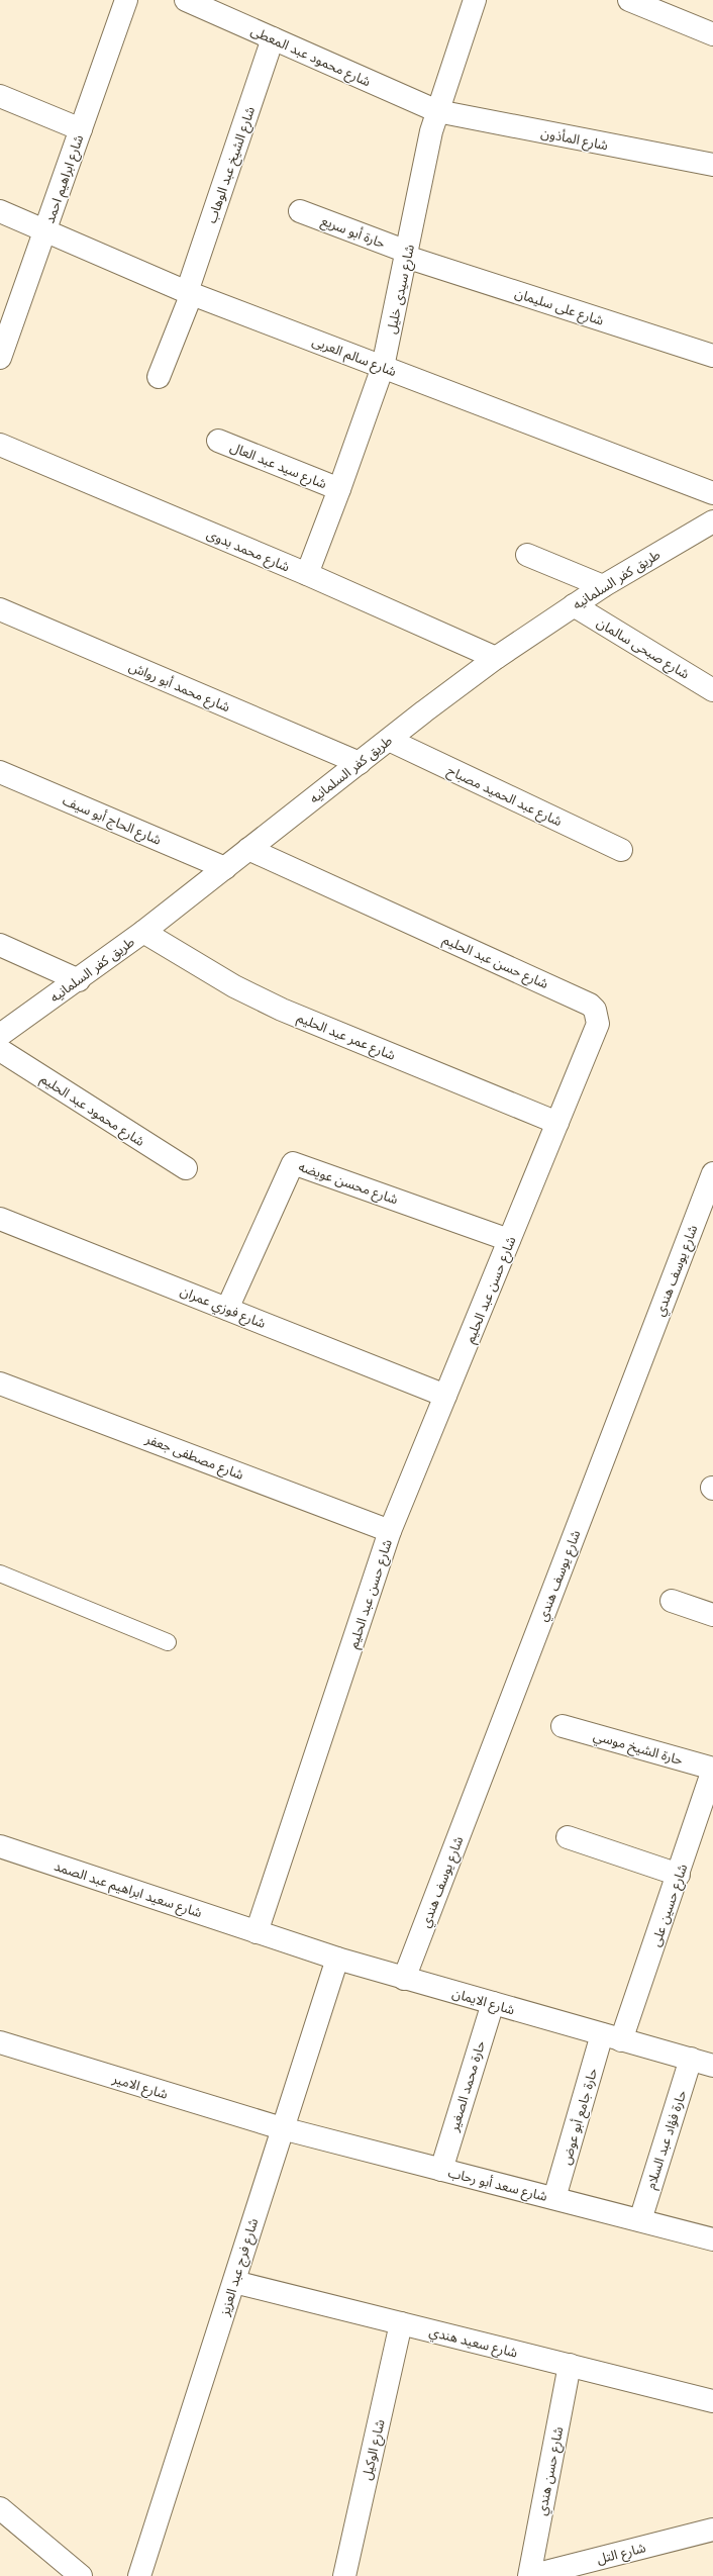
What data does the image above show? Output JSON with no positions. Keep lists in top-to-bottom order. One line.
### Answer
{"streets":{"street":["شارع محمود عبد المعطى","شارع المأذون","شارع الشيخ عبد الوهاب","شارع ابراهيم احمد","حارة أبو سريع","شارع سيدى خليل","شارع على سليمان","شارع سالم العربى","شارع سيد عبد العال","شارع محمد بدوى","طريق كفر السلمانيه","شارع صبحى سالمان","شارع محمد أبو رواش","شارع عبد الحميد مصباح","شارع الحاج أبو سيف","شارع حسن عبد الحليم","شارع عمر عبد الحليم","شارع محمود عبد الحليم","شارع محسن عويضه","شارع يوسف هندي","شارع فوزي عمران","شارع مصطفى جعفر","حارة الشيخ موسي","شارع سعيد ابراهيم عبد الصمد","شارع حسين على","شارع الايمان","شارع الامير","حارة محمد الصغير","حارة جامع أبو عوض","حارة فؤاد عبد السلام","شارع سعد أبو رحاب","شارع فرج عبد العزيز","شارع سعيد هندي","شارع الوكيل","شارع حسن هندي","شارع التل"]},"crossings":[["شارع محمود عبد المعطى","شارع المأذون"],["شارع محمود عبد المعطى","شارع الشيخ عبد الوهاب"],["شارع محمود عبد المعطى","شارع سيدى خليل"],["شارع المأذون","شارع سيدى خليل"],["شارع الشيخ عبد الوهاب","شارع سالم العربى"],["شارع ابراهيم احمد","شارع سالم العربى"],["حارة أبو سريع","شارع سيدى خليل"],["حارة أبو سريع","شارع على سليمان"],["شارع سيدى خليل","شارع على سليمان"],["شارع سيدى خليل","شارع سالم العربى"],["شارع سيدى خليل","شارع سيد عبد العال"],["شارع سيدى خليل","شارع محمد بدوى"],["شارع محمد بدوى","طريق كفر السلمانيه"],["طريق كفر السلمانيه","شارع صبحى سالمان"],["طريق كفر السلمانيه","شارع محمد أبو رواش"],["طريق كفر السلمانيه","شارع عبد الحميد مصباح"],["طريق كفر السلمانيه","شارع الحاج أبو سيف"],["طريق كفر السلمانيه","شارع حسن عبد الحليم"],["طريق كفر السلمانيه","شارع عمر عبد الحليم"],["شارع حسن عبد الحليم","شارع عمر عبد الحليم"],["شارع حسن عبد الحليم","شارع محسن عويضه"],["شارع حسن عبد الحليم","شارع فوزي عمران"],["شارع حسن عبد الحليم","شارع مصطفى جعفر"],["شارع حسن عبد الحليم","شارع سعيد ابراهيم عبد الصمد"],["شارع حسن عبد الحليم","شارع الايمان"],["شارع محسن عويضه","شارع فوزي عمران"],["شارع يوسف هندي","شارع الايمان"],["حارة الشيخ موسي","شارع حسين على"],["شارع سعيد ابراهيم عبد الصمد","شارع الايمان"],["شارع حسين على","شارع الايمان"],["شارع حسين على","حارة جامع أبو عوض"],["شارع الايمان","حارة محمد الصغير"],["شارع الايمان","حارة جامع أبو عوض"],["شارع الايمان","حارة فؤاد عبد السلام"],["شارع الايمان","شارع فرج عبد العزيز"],["شارع الامير","شارع سعد أبو رحاب"],["شارع الامير","شارع فرج عبد العزيز"],["حارة محمد الصغير","شارع سعد أبو رحاب"],["حارة جامع أبو عوض","شارع سعد أبو رحاب"],["حارة فؤاد عبد السلام","شارع سعد أبو رحاب"],["شارع سعد أبو رحاب","شارع فرج عبد العزيز"],["شارع فرج عبد العزيز","شارع سعيد هندي"],["شارع سعيد هندي","شارع الوكيل"],["شارع سعيد هندي","شارع حسن هندي"],["شارع حسن هندي","شارع التل"]]}
